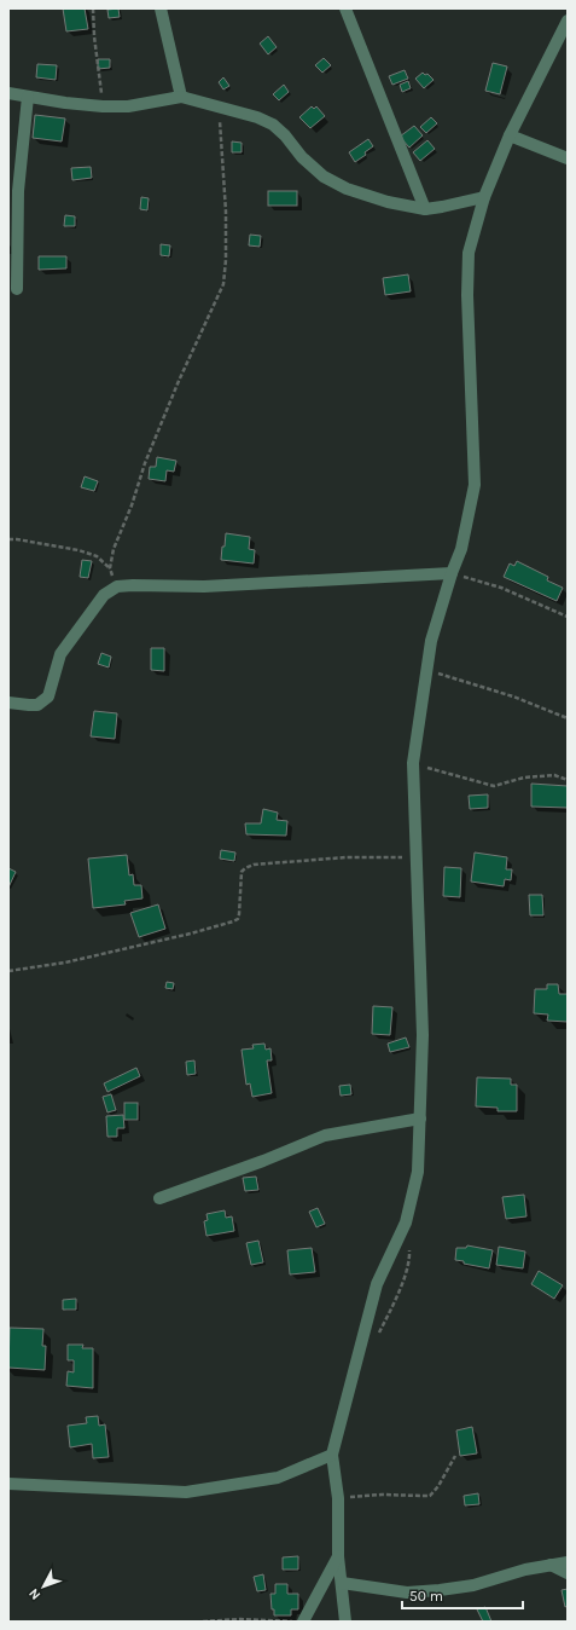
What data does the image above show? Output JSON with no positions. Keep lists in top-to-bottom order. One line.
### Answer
{"scale_bar":"50 m","north":"bottom left"}
